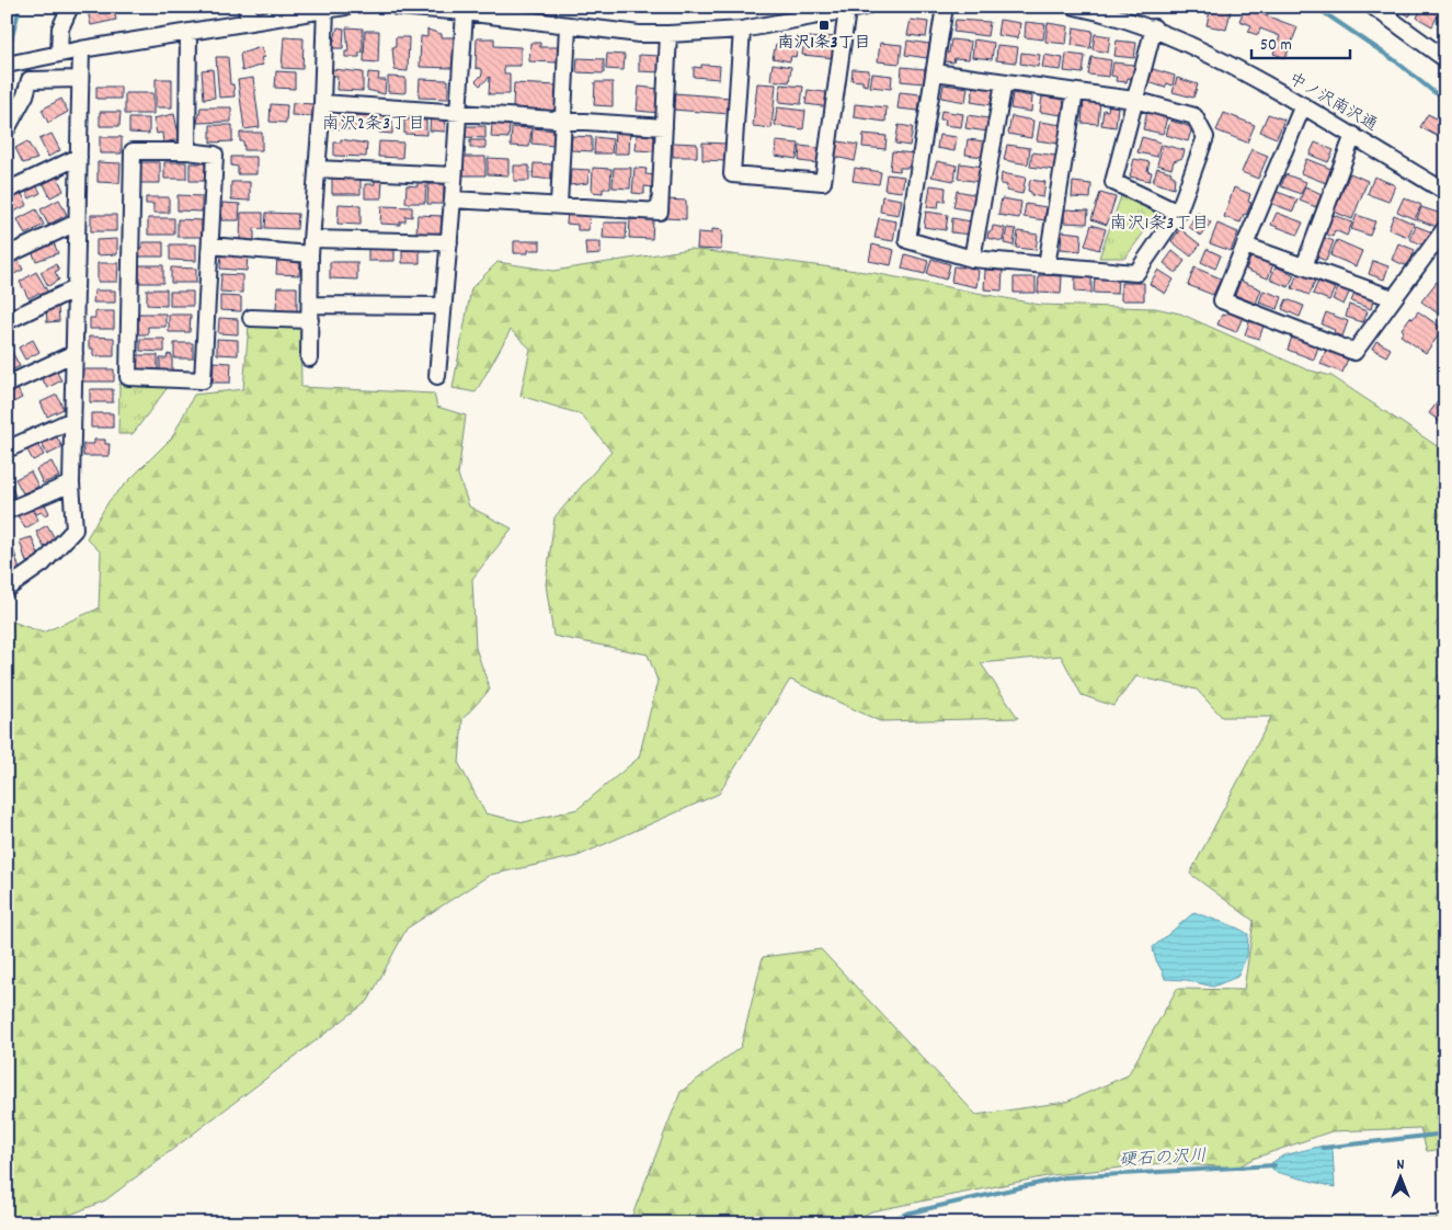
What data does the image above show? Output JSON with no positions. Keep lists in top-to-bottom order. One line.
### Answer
{"streets":{"street":["中ノ沢南沢通"]},"districts":["南沢2条3丁目","南沢1条3丁目"],"water":["硬石の沢川"],"places":{"transit":["南沢1条3丁目"]},"scale_bar":"50 m","north":"top"}
